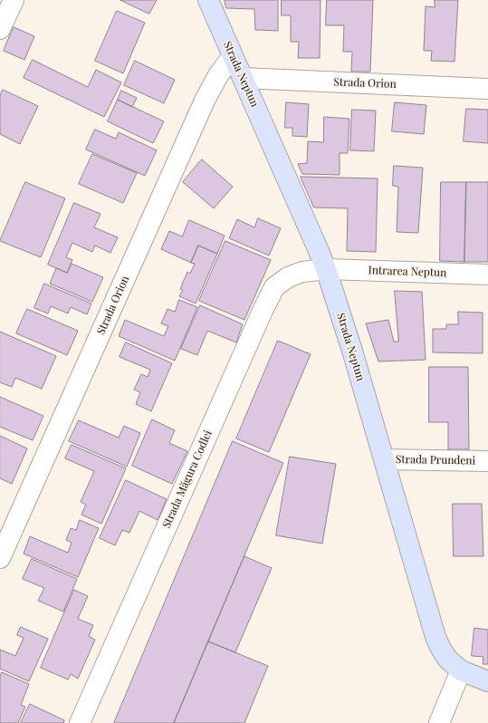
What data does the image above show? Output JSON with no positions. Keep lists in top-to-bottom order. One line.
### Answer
{"streets":{"street":["Strada Neptun","Strada Orion","Intrarea Neptun","Strada Prundeni","Strada Măgura Codlei"]},"crossings":[["Strada Neptun","Strada Orion"],["Strada Neptun","Intrarea Neptun"],["Strada Neptun","Strada Prundeni"],["Strada Neptun","Strada Măgura Codlei"],["Intrarea Neptun","Strada Măgura Codlei"]]}
